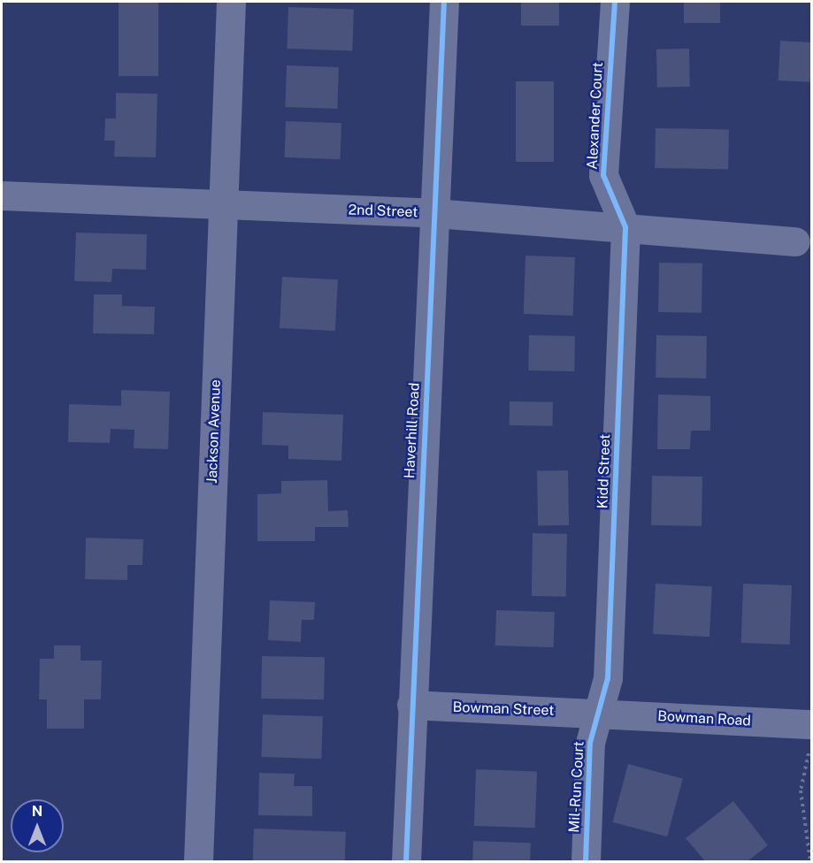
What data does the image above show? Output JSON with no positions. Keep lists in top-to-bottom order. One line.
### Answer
{"streets":{"street":["Alexander Court","2nd Street","Haverhill Road","Jackson Avenue","Kidd Street","Bowman Street","Bowman Road","Mil-Run Court"]},"crossings":[["Alexander Court","2nd Street"],["Alexander Court","Kidd Street"],["2nd Street","Haverhill Road"],["2nd Street","Jackson Avenue"],["2nd Street","Kidd Street"],["Haverhill Road","Bowman Street"],["Kidd Street","Bowman Street"],["Kidd Street","Bowman Road"],["Kidd Street","Mil-Run Court"],["Bowman Street","Bowman Road"],["Bowman Street","Mil-Run Court"],["Bowman Road","Mil-Run Court"]],"north":"top"}
